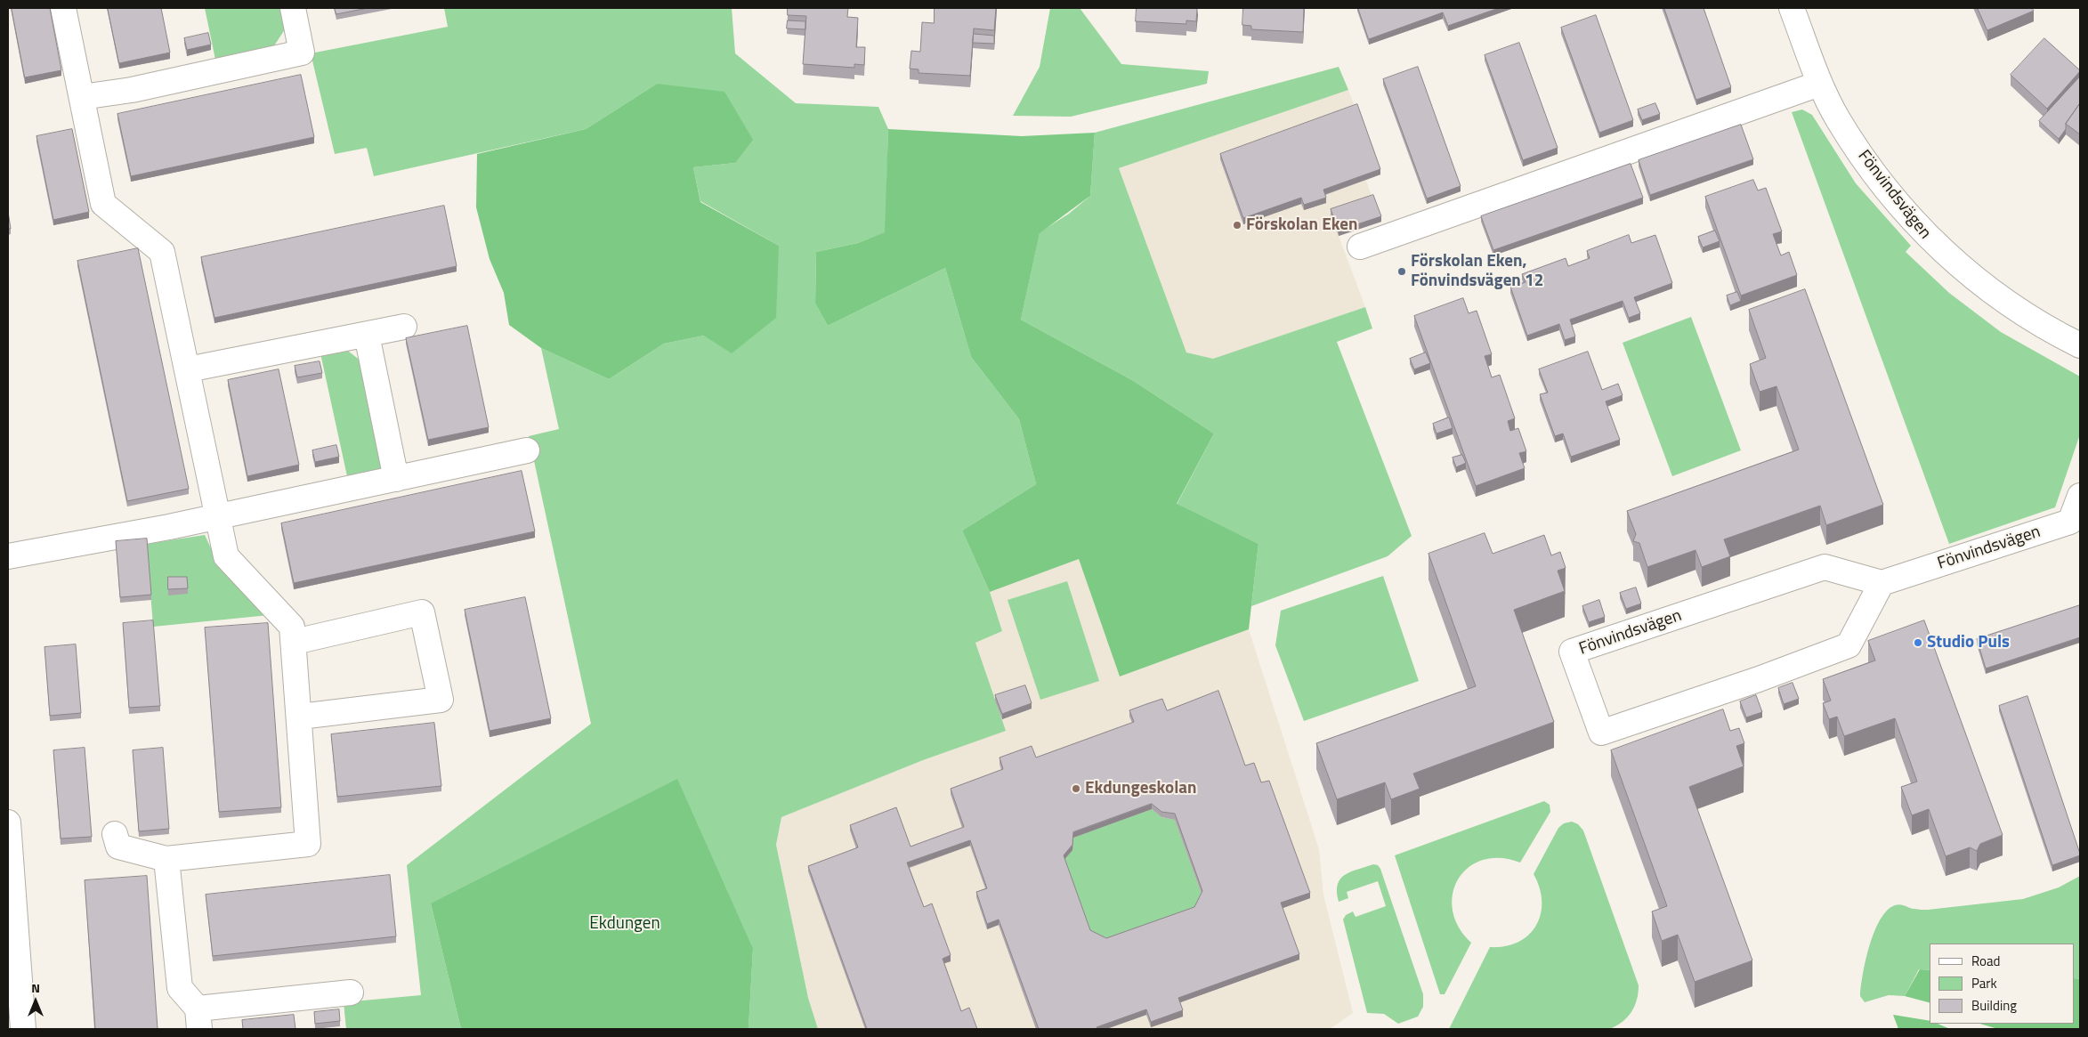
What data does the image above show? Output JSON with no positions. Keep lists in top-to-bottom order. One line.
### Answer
{"streets":{"street":["Fönvindsvägen"]},"parks":["Ekdungen"],"places":["Förskolan Eken","Förskolan Eken, Fönvindsvägen 12","Studio Puls","Ekdungeskolan"],"legend":["Road","Park","Building"],"north":"top"}
